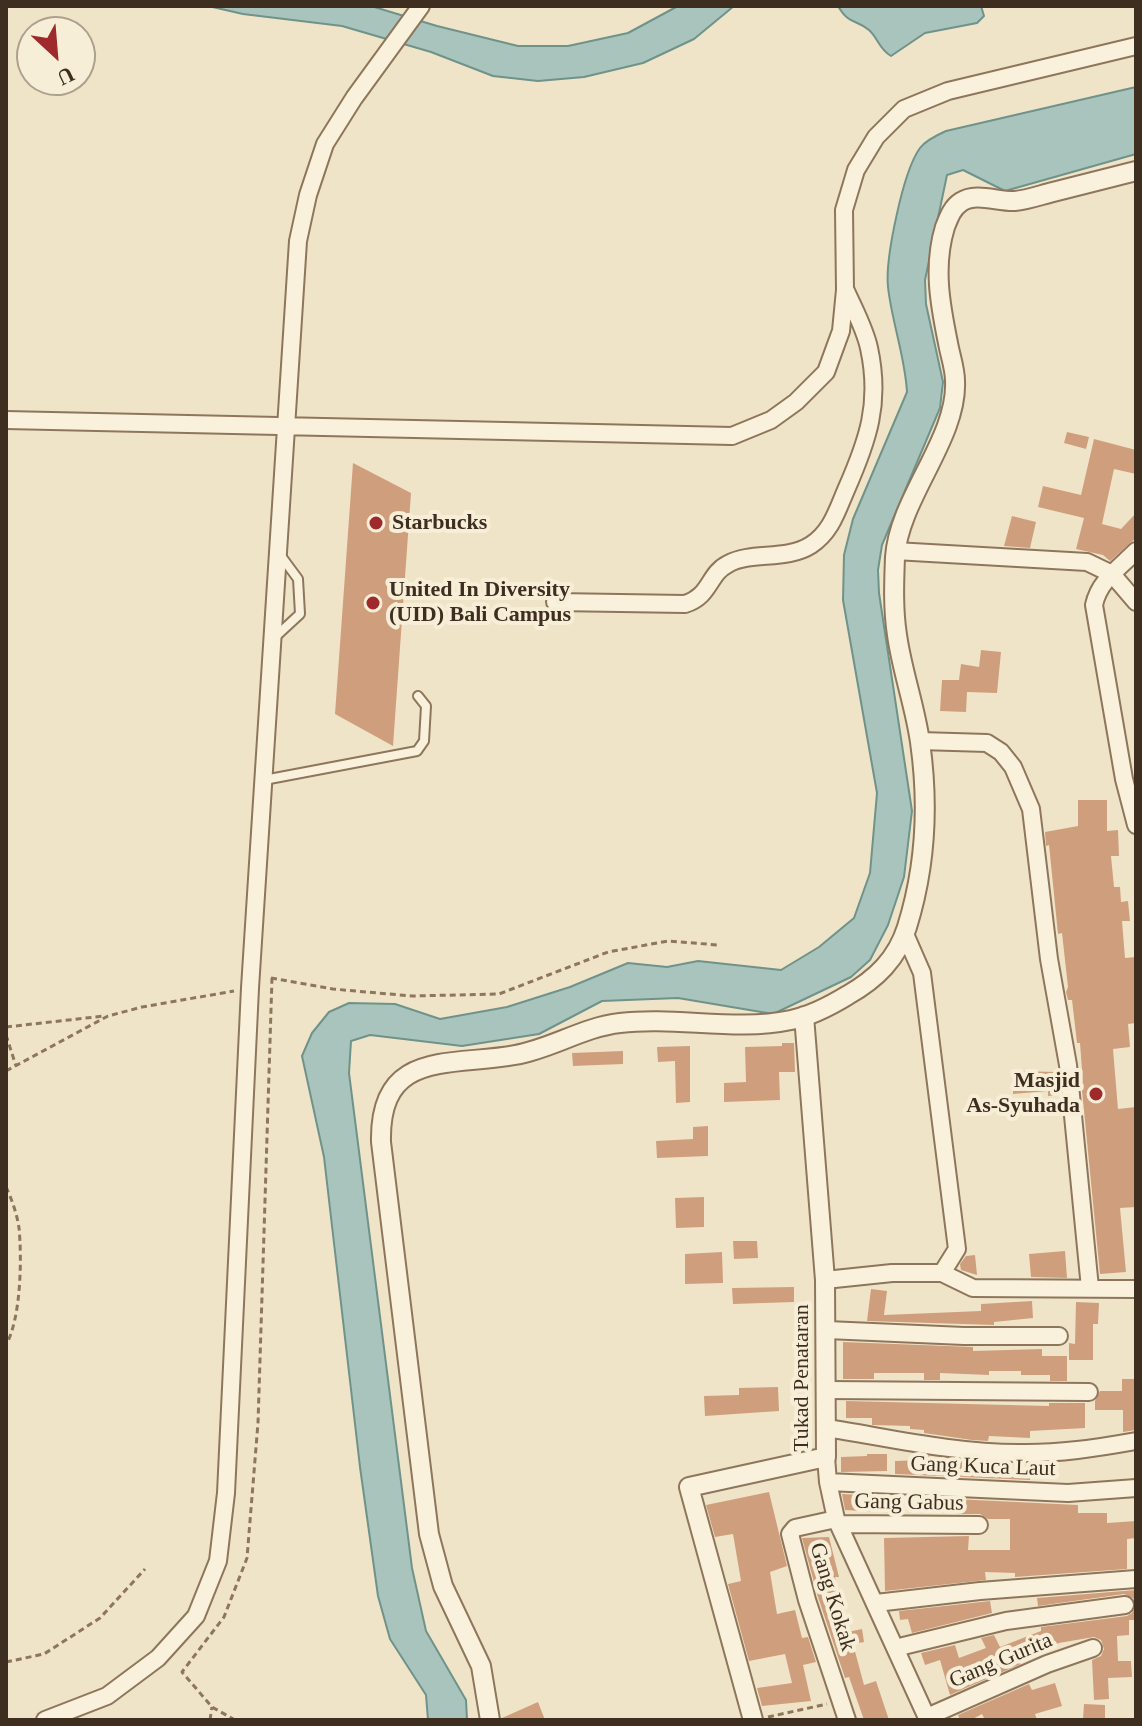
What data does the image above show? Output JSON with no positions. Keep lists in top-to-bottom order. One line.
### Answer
{"streets":{"street":["Tukad Penataran","Gang Kuca Laut","Gang Gabus","Gang Kokak","Gang Gurita"]},"crossings":[["Tukad Penataran","Gang Kuca Laut"],["Tukad Penataran","Gang Gabus"],["Tukad Penataran","Gang Kokak"],["Tukad Penataran","Gang Gurita"],["Gang Gabus","Gang Kokak"]],"places":["Starbucks","United In Diversity (UID) Bali Campus","Masjid As-Syuhada"],"north":"bottom right"}
